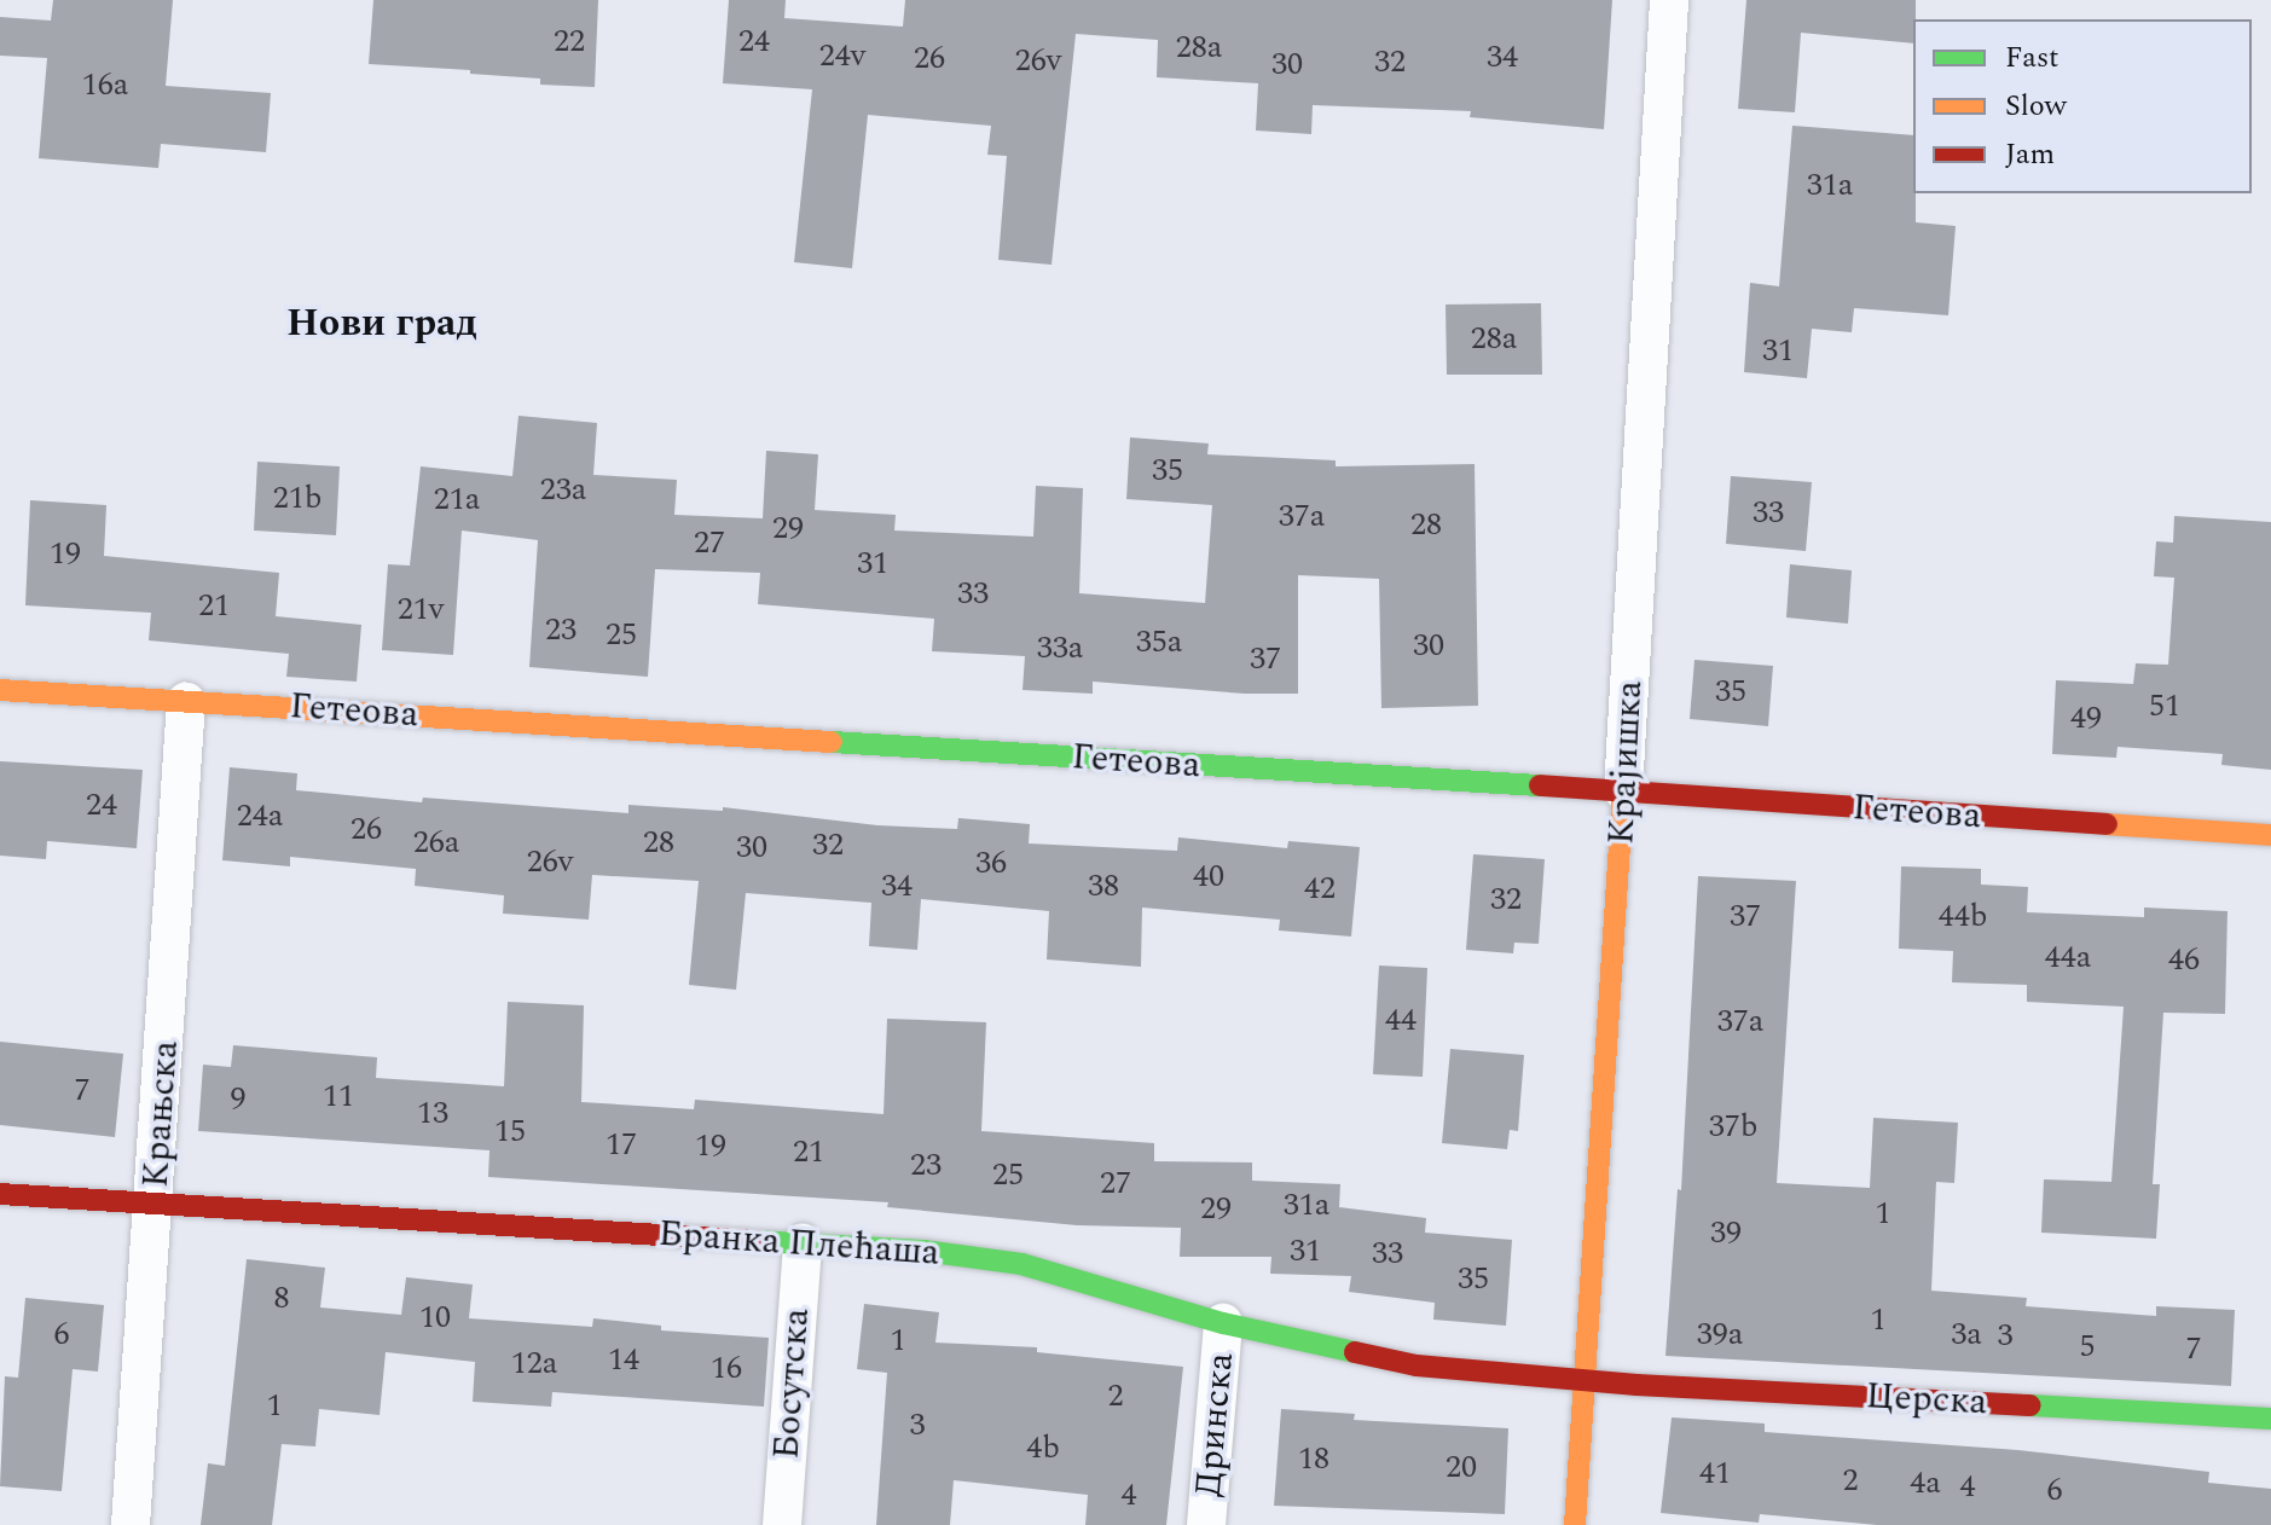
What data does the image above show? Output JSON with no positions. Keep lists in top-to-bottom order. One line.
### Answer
{"streets":{"street":["Гетеова","Крајишка","Крањска","Бранка Плећаша","Босутска","Церска","Дринска"]},"crossings":[["Гетеова","Крајишка"],["Гетеова","Крањска"],["Крајишка","Бранка Плећаша"],["Крајишка","Церска"],["Крањска","Бранка Плећаша"],["Бранка Плећаша","Босутска"],["Бранка Плећаша","Церска"],["Бранка Плећаша","Дринска"]],"districts":["Нови град"],"house_numbers":["22","24","28a","24v","34","26","26v","32","30","16a","31a","28a","31","35","23a","21b","21a","33","37a","28","29","27","19","31","33","21","21v","23","25","35a","30","33a","37","35","51","49","24","24a","26","26a","28","32","30","26v","36","40","34","38","42","32","37","44b","44a","46","44","37a","7","11","9","13","37b","15","17","19","21","23","25","27","31a","29","1","39","31","33","35","8","10","1","6","39a","3a","3","1","5","7","14","12a","16","2","1","3","4b","18","20","41","2","4a","4","6","4"],"legend":["Fast","Slow","Jam"]}
